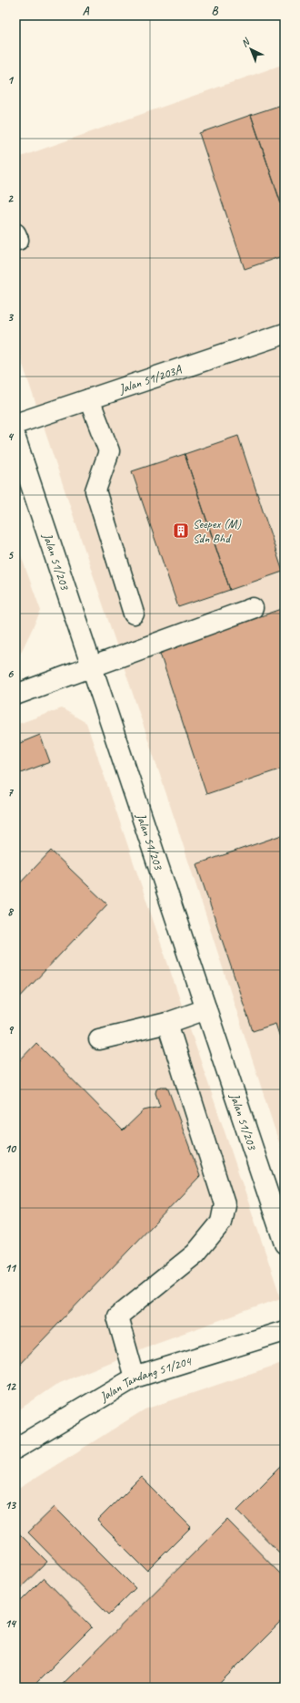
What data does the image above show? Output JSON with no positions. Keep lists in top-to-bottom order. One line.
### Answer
{"streets":{"street":["Jalan 51/203A","Jalan 51/203","Jalan Tandang 51/204"]},"places":{"building":["Seepex (M) Sdn Bhd"]},"north":"top left","grid":{"columns":["A","B"],"rows":["1","2","3","4","5","6","7","8","9","10","11","12","13","14"]}}
